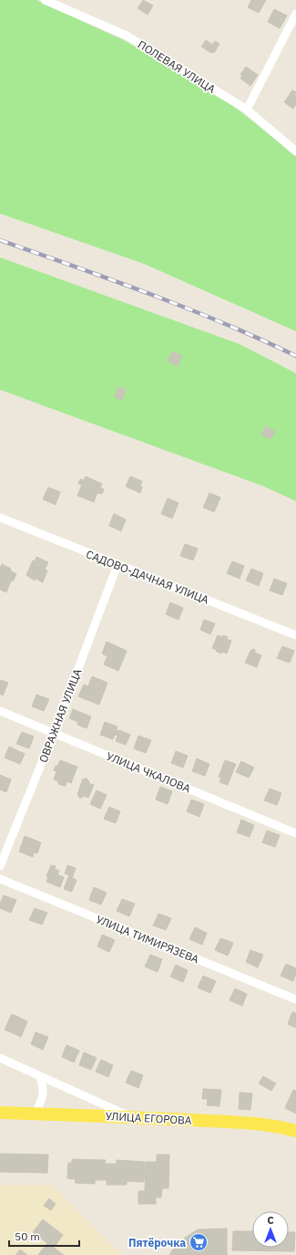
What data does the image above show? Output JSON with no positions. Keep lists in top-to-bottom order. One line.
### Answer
{"streets":{"main road":["УЛИЦА ЕГОРОВА"],"street":["ПОЛЕВАЯ УЛИЦА","САДОВО-ДАЧНАЯ УЛИЦА","ОВРАЖНАЯ УЛИЦА","УЛИЦА ЧКАЛОВА","УЛИЦА ТИМИРЯЗЕВА"]},"crossings":[["САДОВО-ДАЧНАЯ УЛИЦА","ОВРАЖНАЯ УЛИЦА"],["ОВРАЖНАЯ УЛИЦА","УЛИЦА ЧКАЛОВА"]],"places":{"supermarket":["Пятёрочка"]},"scale_bar":"50 m","north":"top"}
